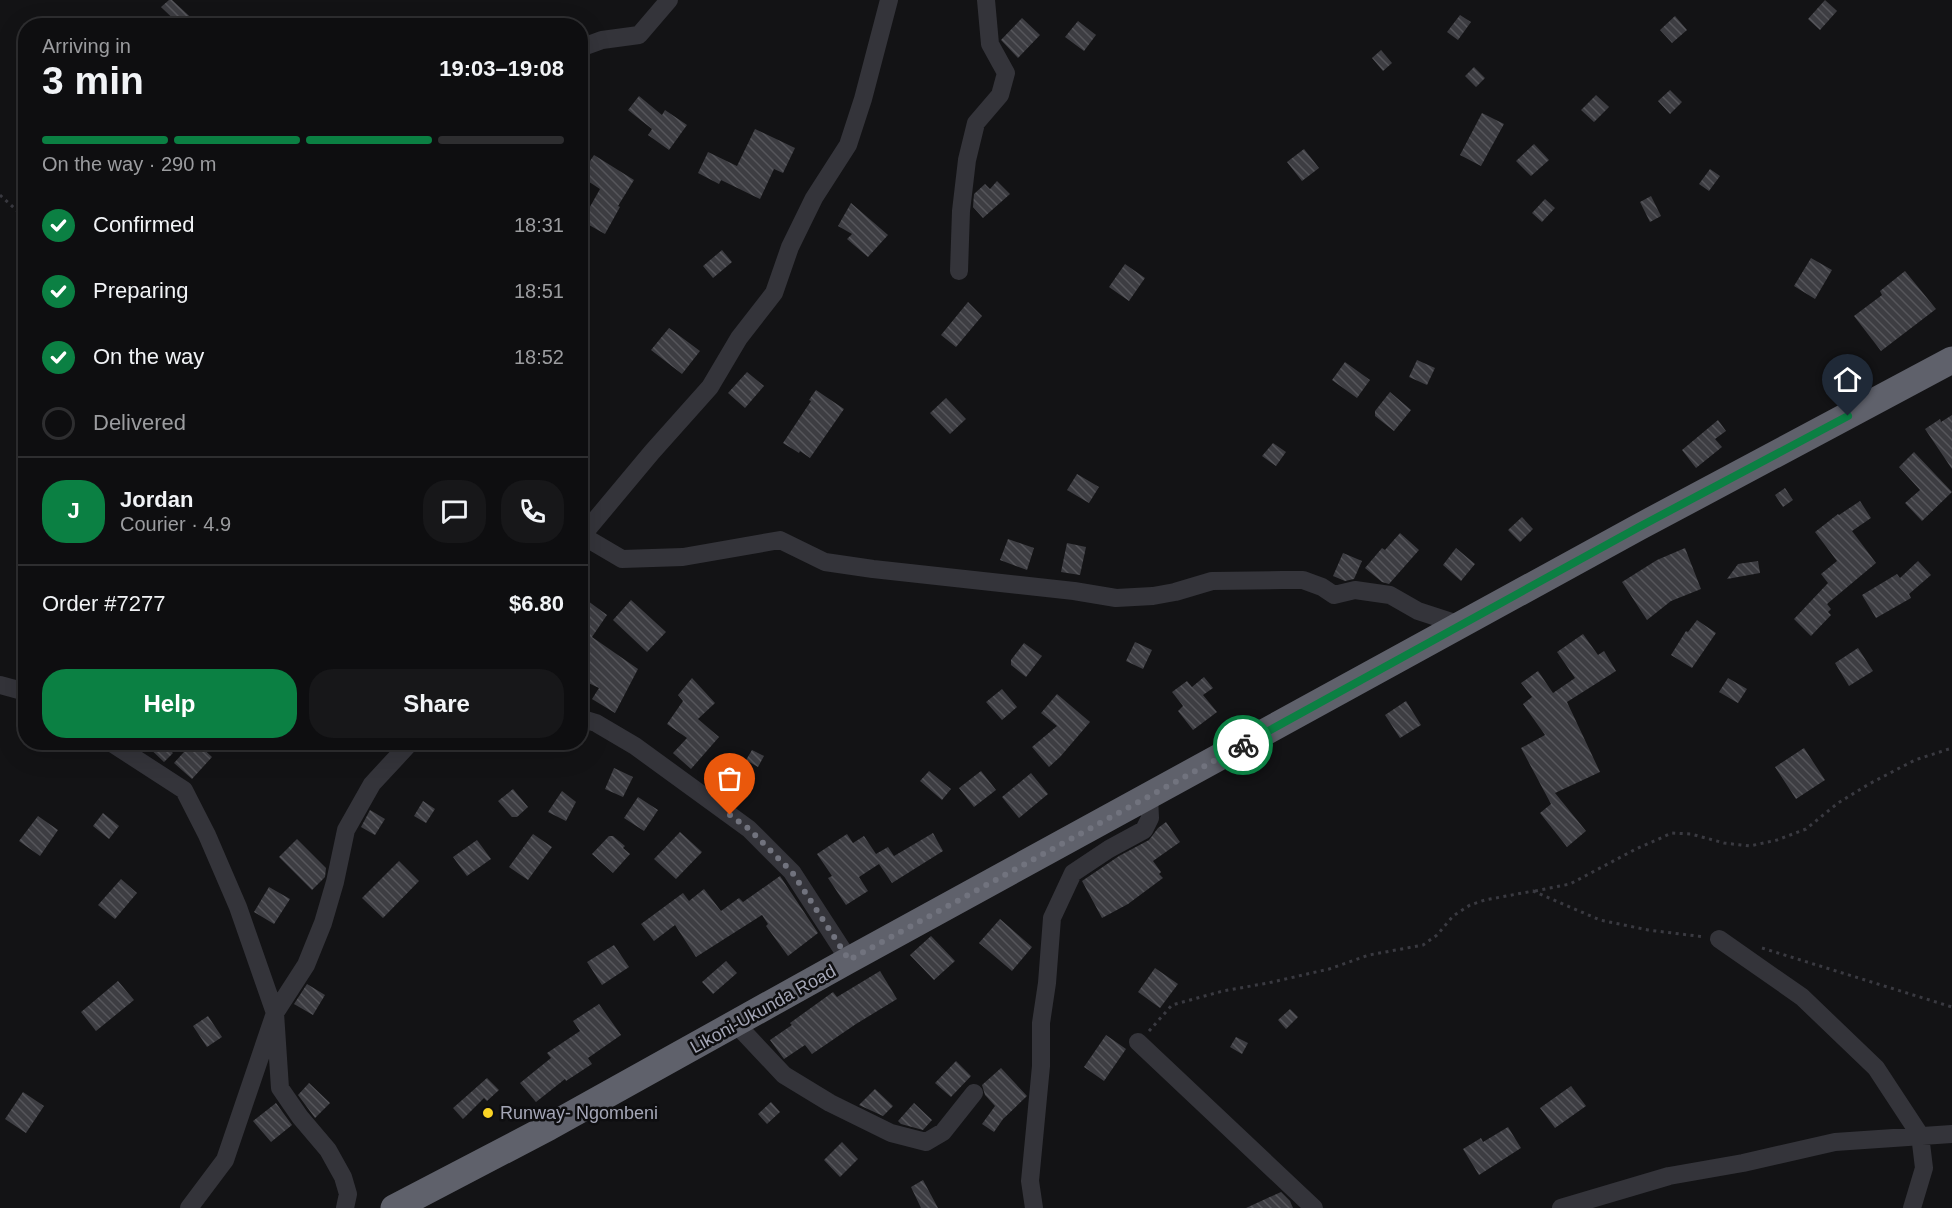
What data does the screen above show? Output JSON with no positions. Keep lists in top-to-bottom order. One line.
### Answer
{"streets":{"highway":["Likoni-Ukunda Road"]},"places":["Runway- Ngombeni"],"page":{"heading":["3 min","Arriving in","19:03–19:08"],"panel":["Jordan","Courier · 4.9","Order #7277","$6.80"],"bar":"On the way · 290 m","list":[["Confirmed","18:31"],["Preparing","18:51"],["On the way","18:52"],"Delivered"],"round":"J","buttons":["Help","Share"]}}
